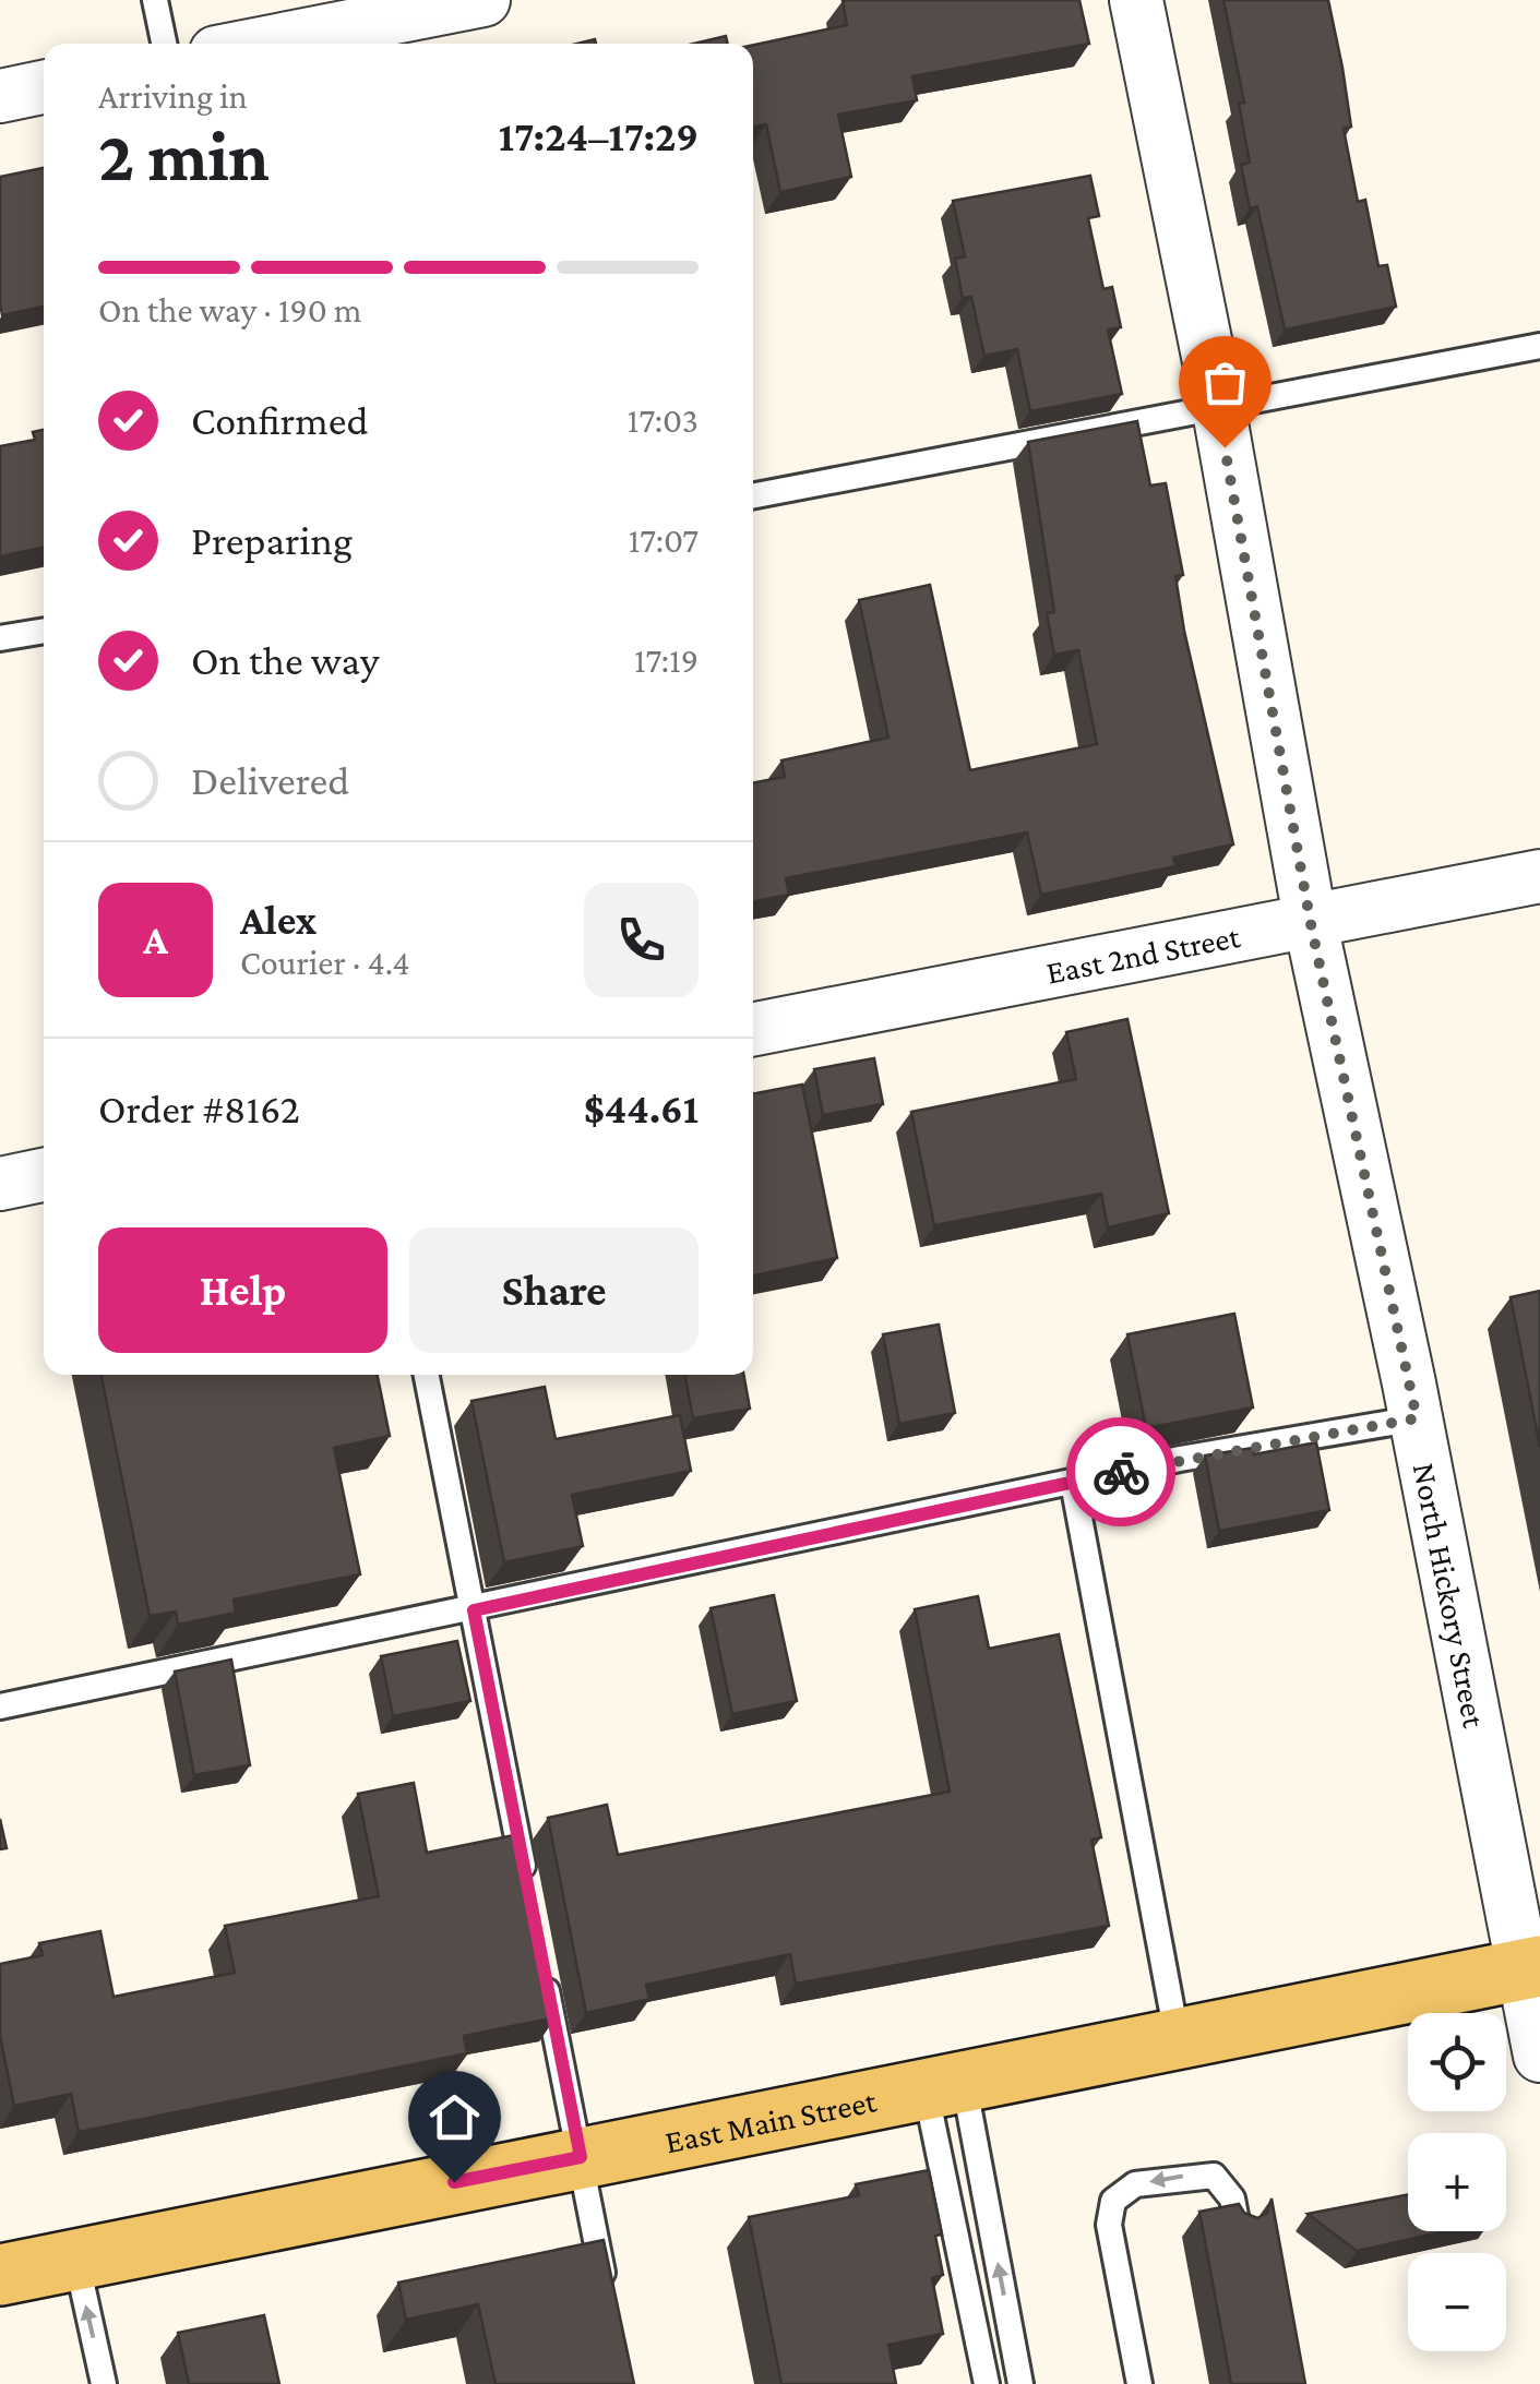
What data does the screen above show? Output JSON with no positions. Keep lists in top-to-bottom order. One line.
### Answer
{"streets":{"main road":["East Main Street"],"street":["East 2nd Street","North Hickory Street"]},"crossings":[["East 2nd Street","North Hickory Street"],["North Hickory Street","East Main Street"]],"page":{"heading":["2 min","Arriving in","17:24–17:29"],"panel":["Alex","Courier · 4.4","Order #8162","$44.61"],"bar":"On the way · 190 m","list":[["Confirmed","17:03"],["Preparing","17:07"],["On the way","17:19"],"Delivered"],"round":"A","buttons":["Help","Share"],"map_buttons":["+","−"]}}
